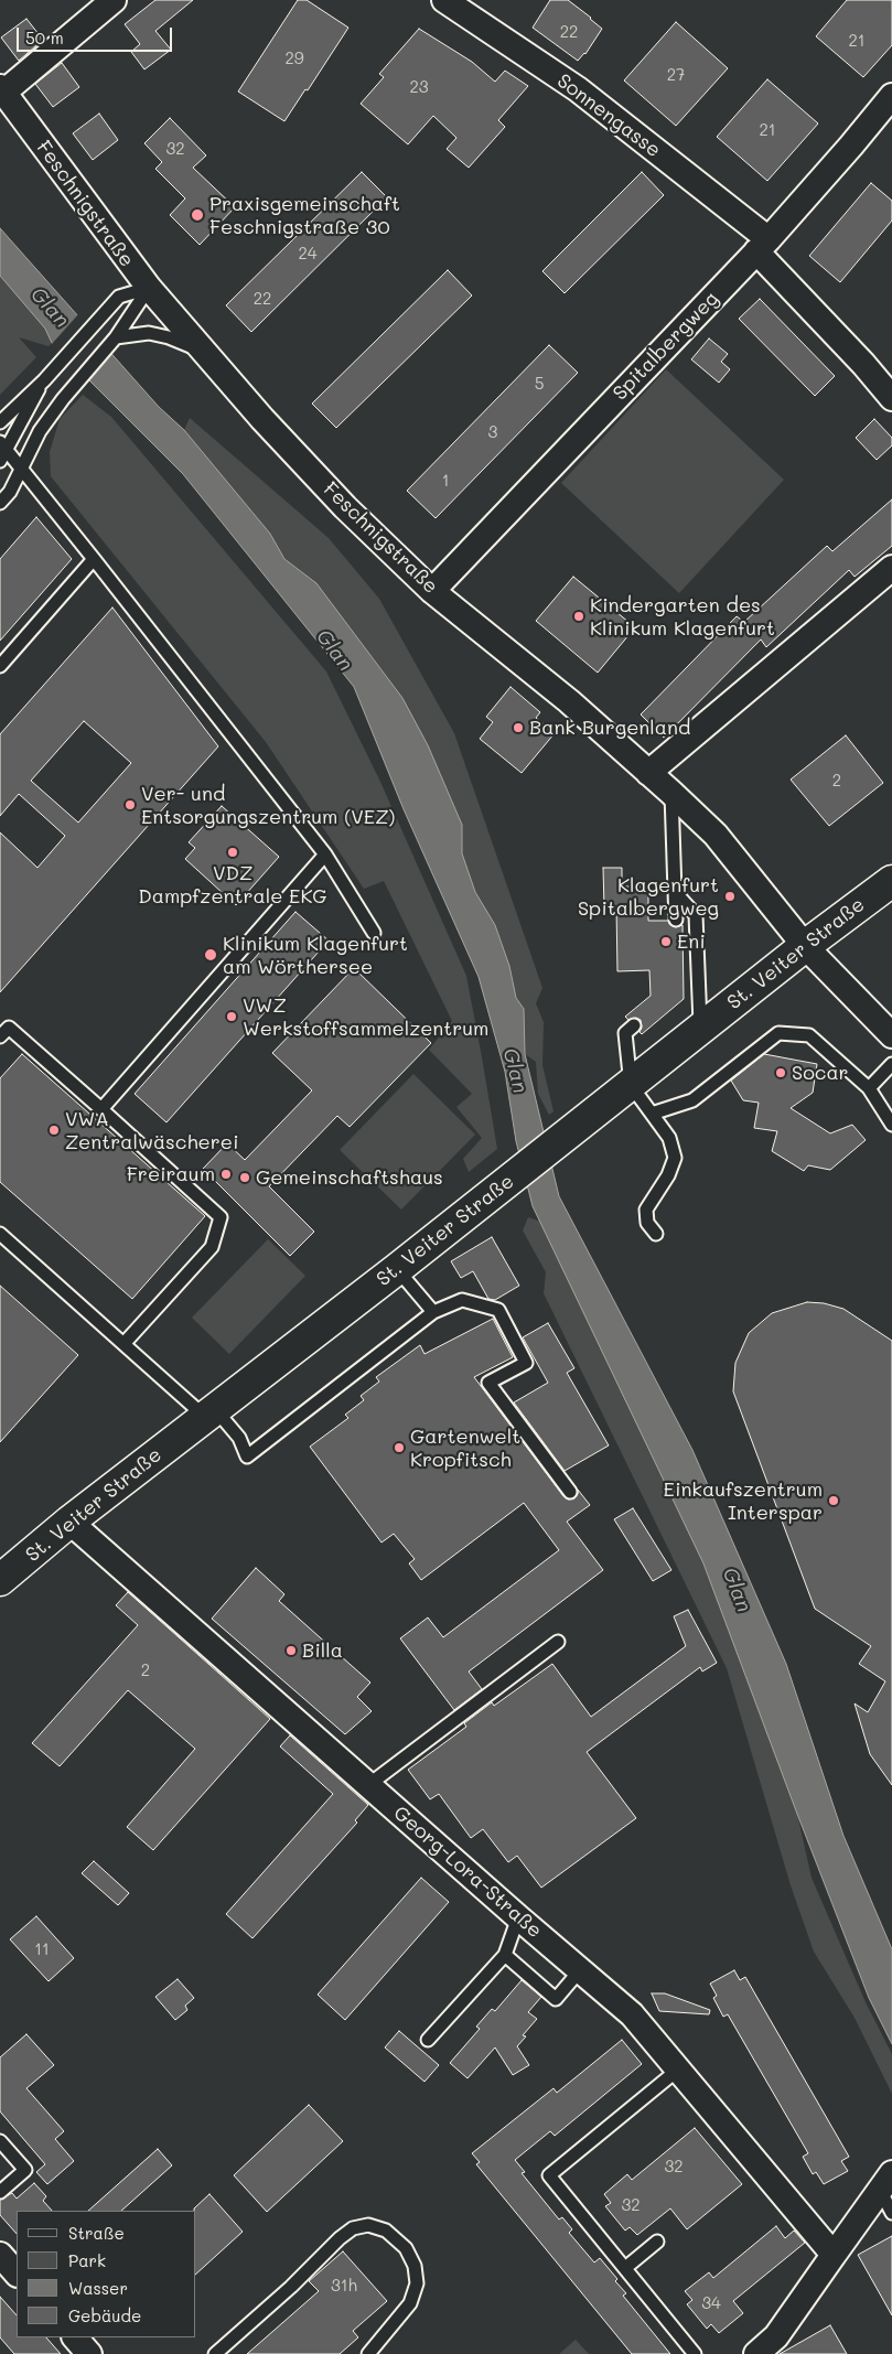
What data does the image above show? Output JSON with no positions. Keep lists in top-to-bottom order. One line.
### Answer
{"streets":{"main road":["St. Veiter Straße"],"street":["Sonnengasse","Feschnigstraße","Spitalbergweg","Georg-Lora-Straße"]},"crossings":[["Sonnengasse","Spitalbergweg"],["Feschnigstraße","Spitalbergweg"],["Feschnigstraße","St. Veiter Straße"],["St. Veiter Straße","Georg-Lora-Straße"]],"water":["Glan"],"places":["Praxisgemeinschaft Feschnigstraße 30","Kindergarten des Klinikum Klagenfurt","Bank Burgenland","Ver- und Entsorgungszentrum (VEZ)","VDZ Dampfzentrale EKG","Klagenfurt Spitalbergweg","Eni","Klinikum Klagenfurt am Wörthersee","VWZ Werkstoffsammelzentrum","Socar","VWA Zentralwäscherei","Freiraum","Gemeinschaftshaus","Gartenwelt Kropfitsch","Einkaufszentrum Interspar","Billa"],"house_numbers":["22","21","29","27","23","21","32","24","22","5","3","1","2","2","11","32","32","31h","34"],"legend":["Straße","Park","Wasser","Gebäude"],"scale_bar":"50 m"}
